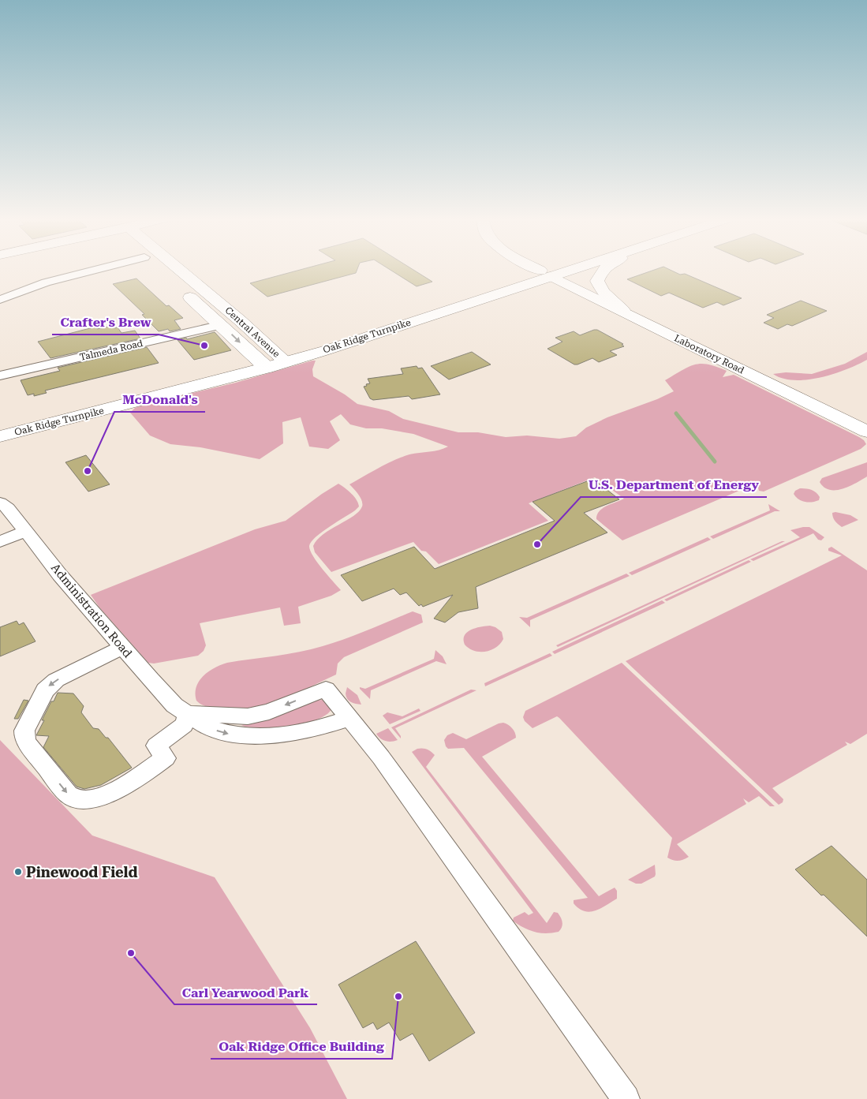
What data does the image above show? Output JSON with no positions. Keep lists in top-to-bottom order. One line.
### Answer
{"streets":{"main road":["Central Avenue","Oak Ridge Turnpike","Laboratory Road"],"street":["Talmeda Road","Administration Road"]},"crossings":[["Central Avenue","Oak Ridge Turnpike"],["Central Avenue","Talmeda Road"],["Oak Ridge Turnpike","Laboratory Road"]],"one_way":["Administration Road"],"places":["Crafter's Brew","McDonald's","U.S. Department of Energy","Pinewood Field","Carl Yearwood Park","Oak Ridge Office Building"]}
